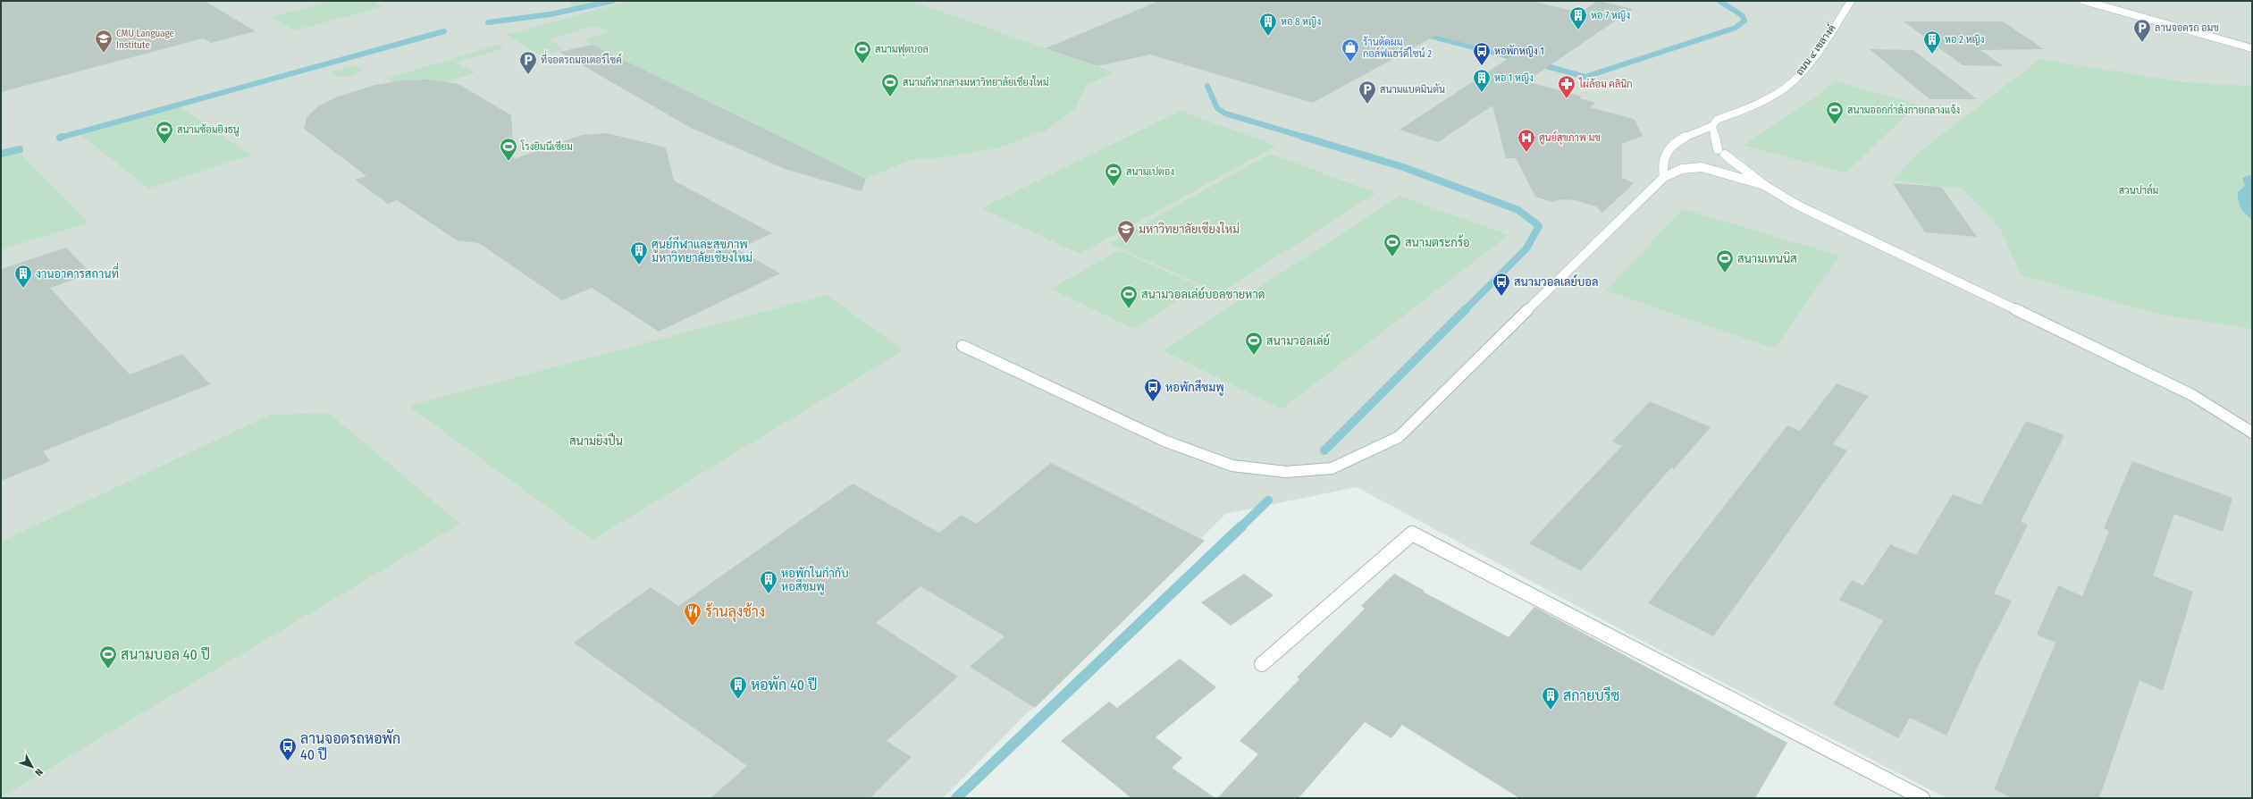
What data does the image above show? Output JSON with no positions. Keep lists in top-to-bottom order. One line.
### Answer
{"streets":{"street":["ถนน ๔ เขลางค์"]},"parks":["สวนปาล์ม","สนามยิงปืน"],"places":{"building":["หอ 7 หญิง","หอ 8 หญิง","หอ 2 หญิง","หอ 1 หญิง","ศูนย์กีฬาและสุขภาพ มหาวิทยาลัยเชียงใหม่","งานอาคารสถานที่","หอพักในกำกับ หอสีชมพู","หอพัก 40 ปี","สกายบรีซ"],"parking":["ลานจอดรถ อมช","ที่จอดรถมอเตอร์ไซค์","สนามแบตมินตัน"],"school or university":["CMU Language Institute","มหาวิทยาลัยเชียงใหม่"],"shop":["ร้านตัดผม กอล์ฟแฮร์ดีไซน์ 2"],"sports":["สนามฟุตบอล","สนามกีฬากลางมหาวิทยาลัยเชียงใหม่","สนามออกกำลังกายกลางแจ้ง","สนามซ้อมยิงธนู","โรงยิมนีเซียม","สนามเปตอง","สนามตระกร้อ","สนามเทนนิส","สนามวอลเล่ย์บอลชายหาด","สนามวอลเล่ย์","สนามบอล 40 ปี"],"bus stop":["หอพักหญิง 1","สนามวอลเลย์บอล","หอพักสีชมพู","ลานจอดรถหอพัก 40 ปี"],"pharmacy":["ไผ่ล้อม คลินิก"],"hospital":["ศูนย์สุขภาพ มช"],"restaurant":["ร้านลุงช้าง"]},"north":"bottom right"}
